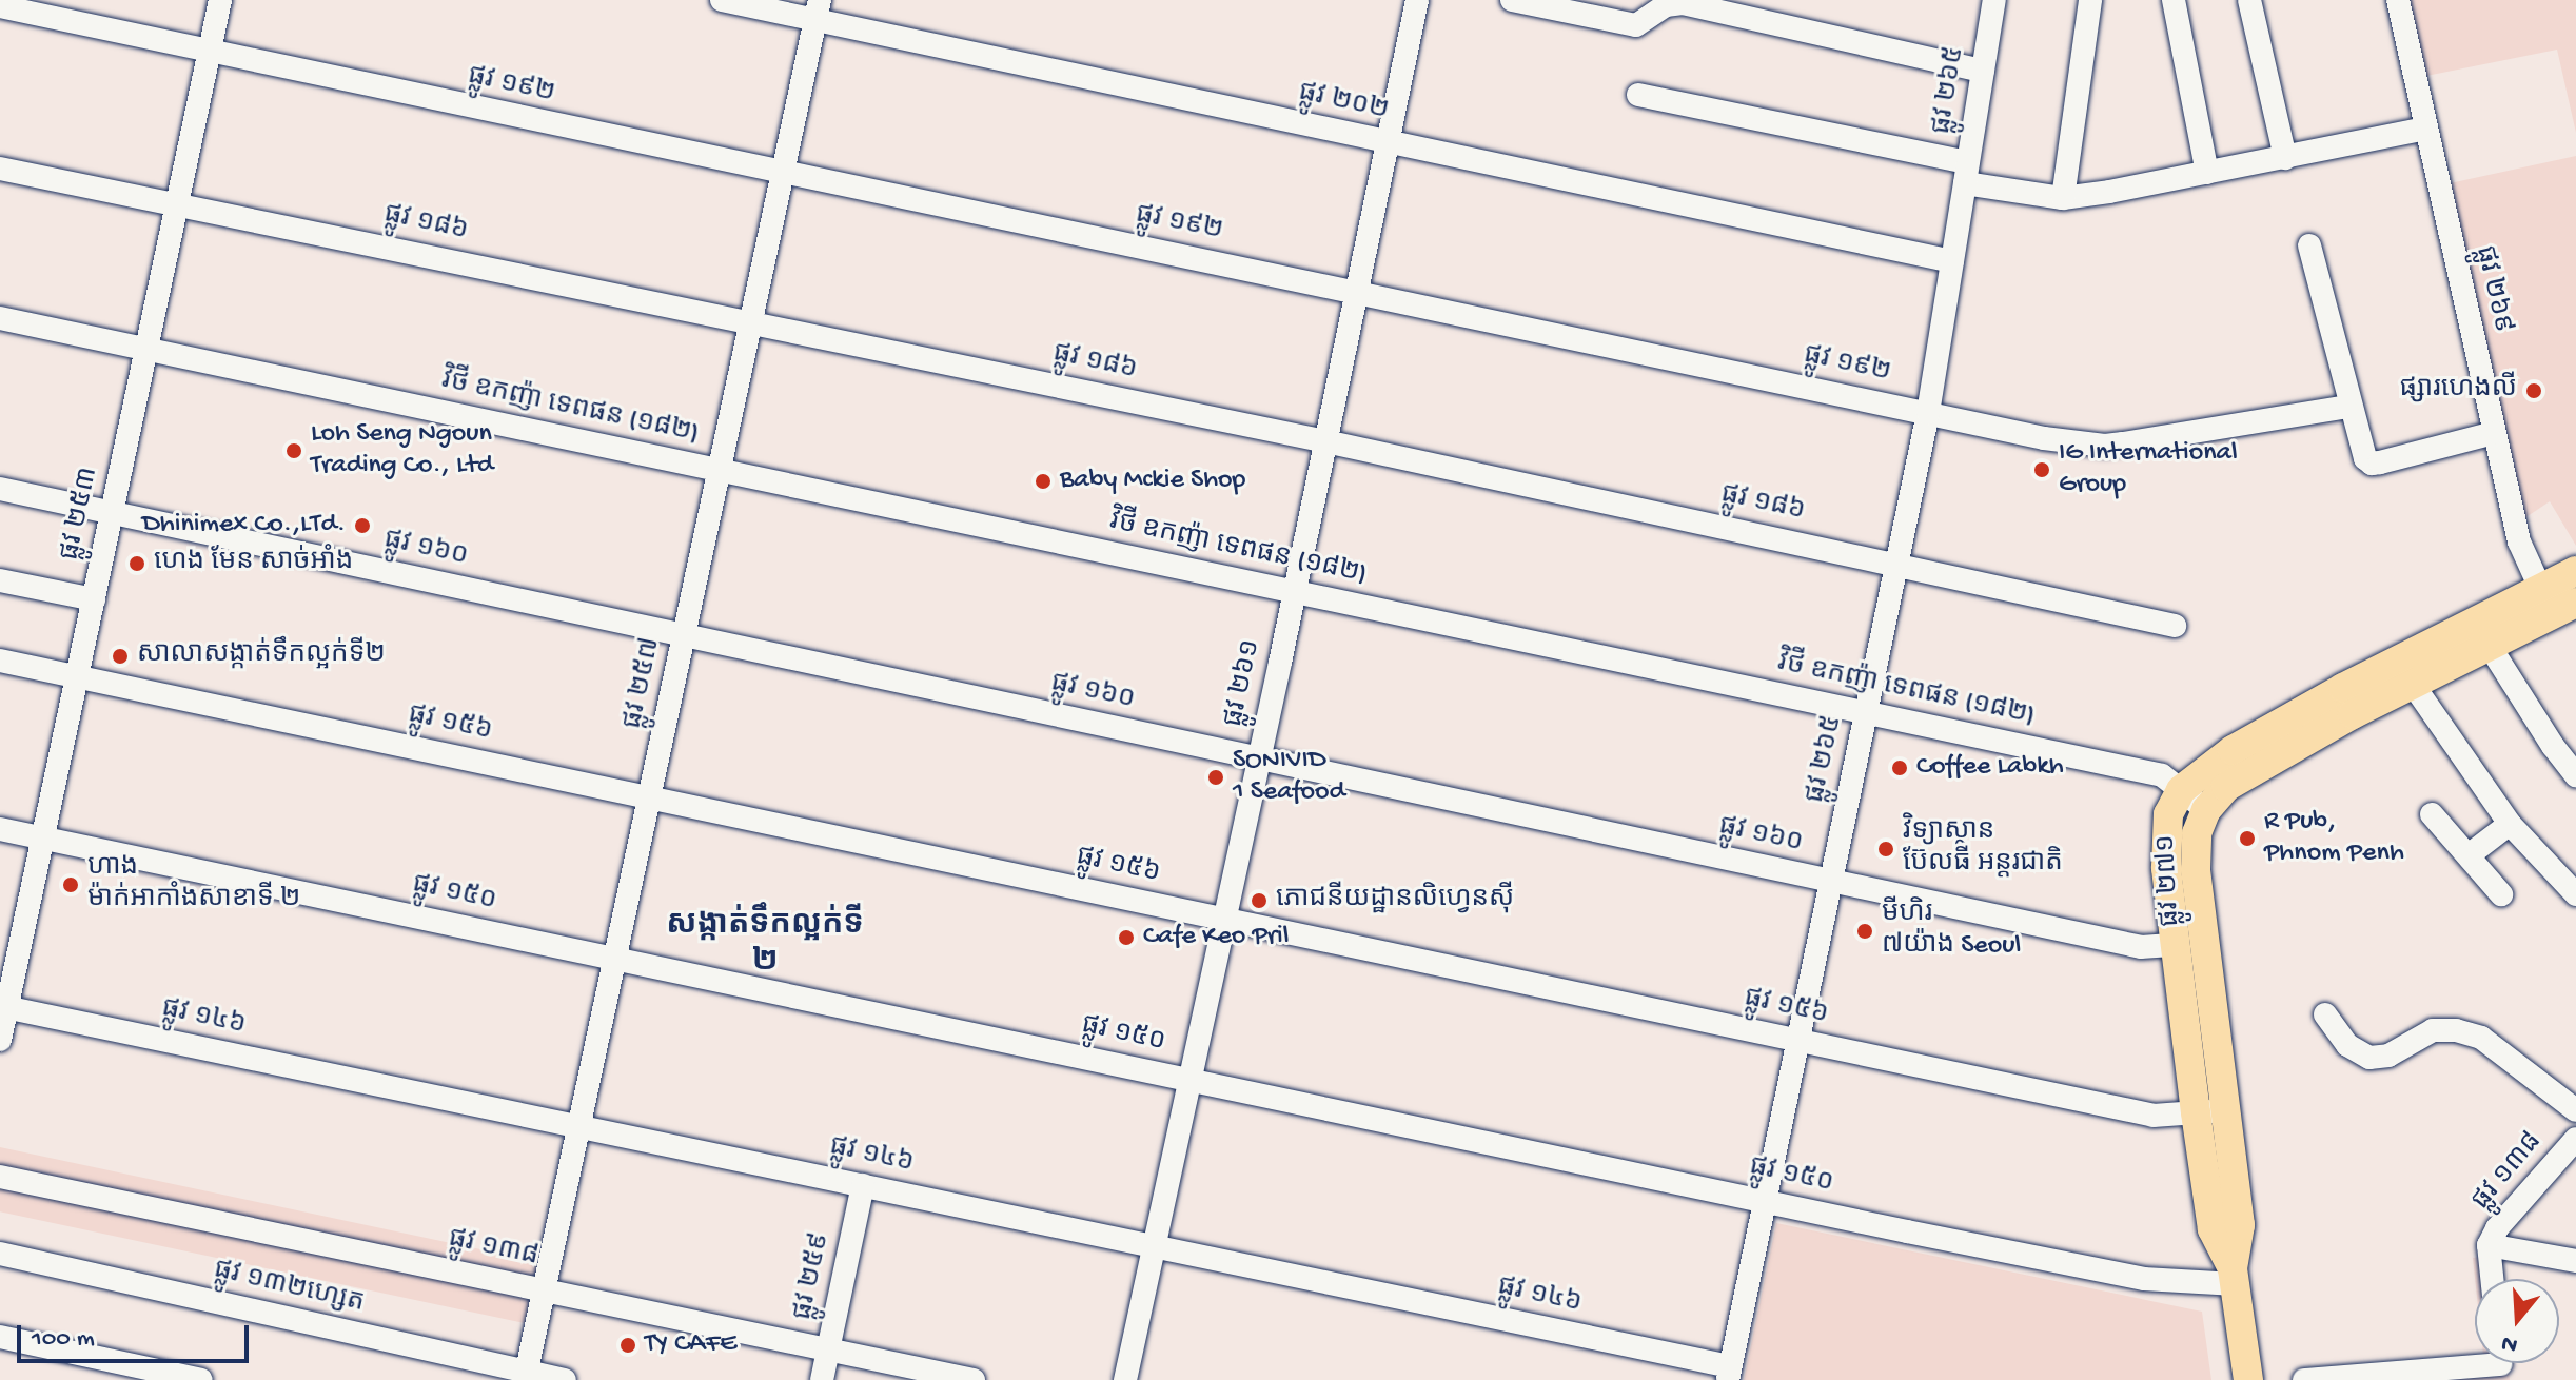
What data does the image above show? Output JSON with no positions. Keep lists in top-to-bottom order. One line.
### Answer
{"streets":{"main road":["ផ្លូវ ២៧១"],"street":["ផ្លូវ ១៩២","ផ្លូវ ២៦៥","ផ្លូវ ២០២","ផ្លូវ ១៨៦","ផ្លូវ ២៦៩","វិថី ឧកញ៉ា ទេពផន (១៨២)","ផ្លូវ ២៥៣","ផ្លូវ ១៦០","ផ្លូវ ២៥៧","ផ្លូវ ២៦១","ផ្លូវ ១៥៦","ផ្លូវ ១៥០","ផ្លូវ ១៤៦","ផ្លូវ ១៣៨","ផ្លូវ ២៥៩","ផ្លូវ ១៣២ហ្សេត"]},"crossings":[["ផ្លូវ ១៩២","ផ្លូវ ២៦៥"],["ផ្លូវ ១៩២","ផ្លូវ ២៥៣"],["ផ្លូវ ១៩២","ផ្លូវ ២៥៧"],["ផ្លូវ ១៩២","ផ្លូវ ២៦១"],["ផ្លូវ ២៦៥","ផ្លូវ ២០២"],["ផ្លូវ ២៦៥","ផ្លូវ ១៨៦"],["ផ្លូវ ២៦៥","វិថី ឧកញ៉ា ទេពផន (១៨២)"],["ផ្លូវ ២៦៥","ផ្លូវ ១៦០"],["ផ្លូវ ២៦៥","ផ្លូវ ១៥៦"],["ផ្លូវ ២៦៥","ផ្លូវ ១៥០"],["ផ្លូវ ២៦៥","ផ្លូវ ១៤៦"],["ផ្លូវ ២០២","ផ្លូវ ២៥៧"],["ផ្លូវ ២០២","ផ្លូវ ២៦១"],["ផ្លូវ ១៨៦","ផ្លូវ ២៥៣"],["ផ្លូវ ១៨៦","ផ្លូវ ២៥៧"],["ផ្លូវ ១៨៦","ផ្លូវ ២៦១"],["ផ្លូវ ២៦៩","ផ្លូវ ២៧១"],["វិថី ឧកញ៉ា ទេពផន (១៨២)","ផ្លូវ ២៥៣"],["វិថី ឧកញ៉ា ទេពផន (១៨២)","ផ្លូវ ២៥៧"],["វិថី ឧកញ៉ា ទេពផន (១៨២)","ផ្លូវ ២៦១"],["វិថី ឧកញ៉ា ទេពផន (១៨២)","ផ្លូវ ២៧១"],["ផ្លូវ ២៥៣","ផ្លូវ ១៦០"],["ផ្លូវ ២៥៣","ផ្លូវ ១៥៦"],["ផ្លូវ ២៥៣","ផ្លូវ ១៥០"],["ផ្លូវ ២៥៣","ផ្លូវ ១៤៦"],["ផ្លូវ ១៦០","ផ្លូវ ២៥៧"],["ផ្លូវ ១៦០","ផ្លូវ ២៦១"],["ផ្លូវ ១៦០","ផ្លូវ ២៧១"],["ផ្លូវ ២៥៧","ផ្លូវ ១៥៦"],["ផ្លូវ ២៥៧","ផ្លូវ ១៥០"],["ផ្លូវ ២៥៧","ផ្លូវ ១៤៦"],["ផ្លូវ ២៥៧","ផ្លូវ ១៣៨"],["ផ្លូវ ២៥៧","ផ្លូវ ១៣២ហ្សេត"],["ផ្លូវ ២៦១","ផ្លូវ ១៥៦"],["ផ្លូវ ២៦១","ផ្លូវ ១៥០"],["ផ្លូវ ២៦១","ផ្លូវ ១៤៦"],["ផ្លូវ ១៥៦","ផ្លូវ ២៧១"],["ផ្លូវ ២៧១","ផ្លូវ ១៥០"],["ផ្លូវ ១៤៦","ផ្លូវ ២៥៩"],["ផ្លូវ ១៣៨","ផ្លូវ ២៥៩"]],"districts":["សង្កាត់ទឹកល្អក់ទី ២"],"places":["ផ្សារហេងលី","Loh Seng Ngoun Trading Co., Ltd","IG International Group","Baby Mckie Shop","Dhinimex Co.,LTd.","ហេង មែន សាច់អាំង","សាលាសង្កាត់ទឹកល្អក់ទី២","Coffee Labkh","SONIVID 1 Seafood","R Pub, Phnom Penh","វិទ្យាស្ថាន ប៊ែលធី អន្ដរជាតិ","ហាង ម៉ាក់អាកាំងសាខាទី ២","ភោជនីយដ្ឋានលិហ្វេនសុី","មីហិរ ៧យ៉ាង Seoul","Cafe Keo Pril","TY CAFE"],"scale_bar":"100 m","north":"bottom"}
